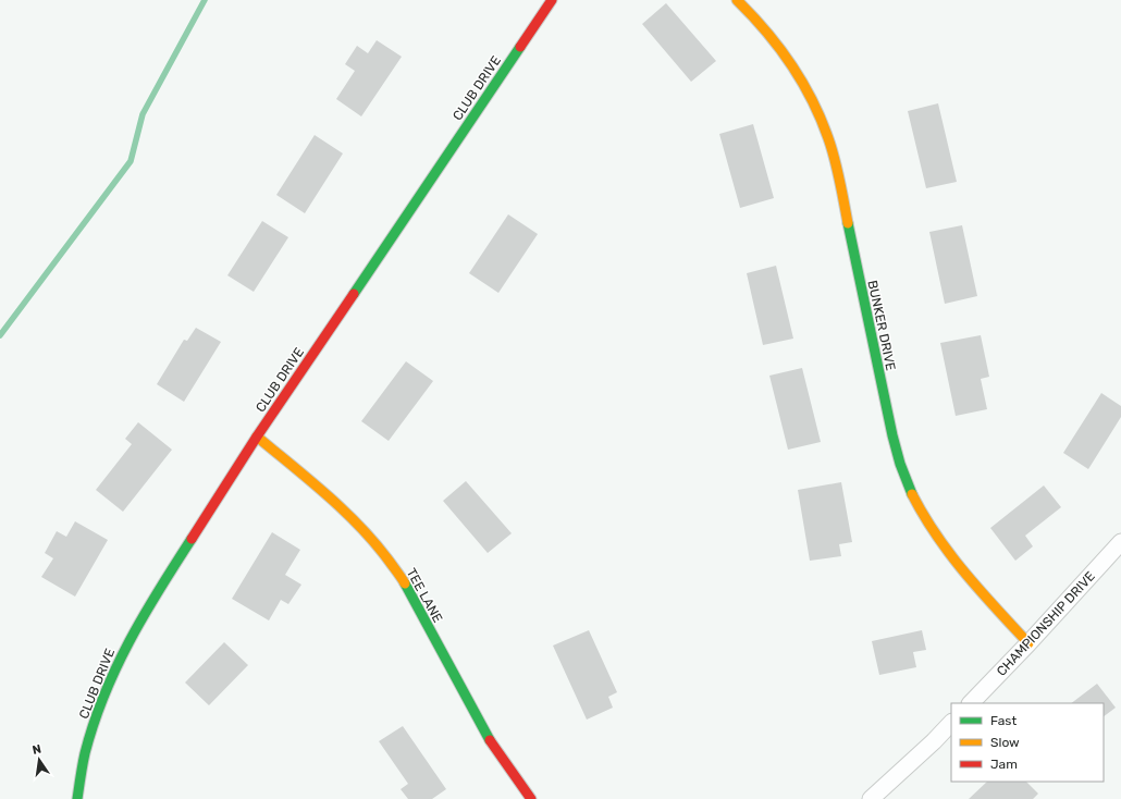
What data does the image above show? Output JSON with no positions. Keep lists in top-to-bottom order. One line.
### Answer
{"streets":{"street":["CLUB DRIVE","BUNKER DRIVE","TEE LANE","CHAMPIONSHIP DRIVE"]},"crossings":[["CLUB DRIVE","TEE LANE"],["BUNKER DRIVE","CHAMPIONSHIP DRIVE"]],"legend":["Fast","Slow","Jam"],"north":"top"}
